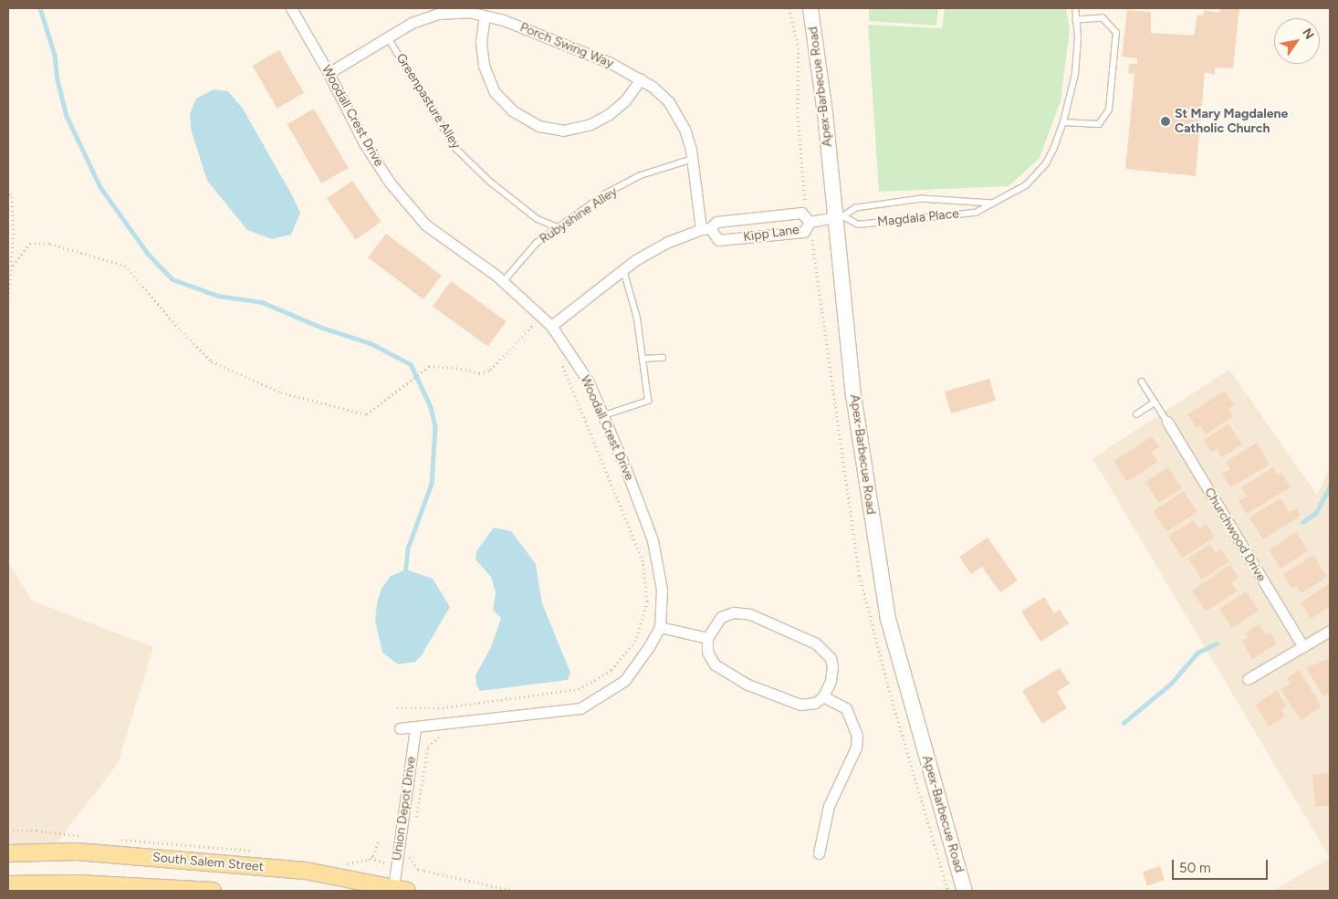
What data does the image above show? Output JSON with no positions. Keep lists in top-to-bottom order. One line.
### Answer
{"streets":{"main road":["South Salem Street"],"street":["Porch Swing Way","Apex-Barbecue Road","Woodall Crest Drive","Kipp Lane","Churchwood Drive","Union Depot Drive"],"lane":["Greenpasture Alley","Rubyshine Alley","Magdala Place"]},"crossings":[["Porch Swing Way","Greenpasture Alley"],["Porch Swing Way","Woodall Crest Drive"],["Porch Swing Way","Rubyshine Alley"],["Porch Swing Way","Kipp Lane"],["Apex-Barbecue Road","Magdala Place"],["Greenpasture Alley","Rubyshine Alley"],["Woodall Crest Drive","Rubyshine Alley"],["Woodall Crest Drive","Kipp Lane"],["Union Depot Drive","South Salem Street"]],"places":["St Mary Magdalene Catholic Church"],"scale_bar":"50 m","north":"top right"}
